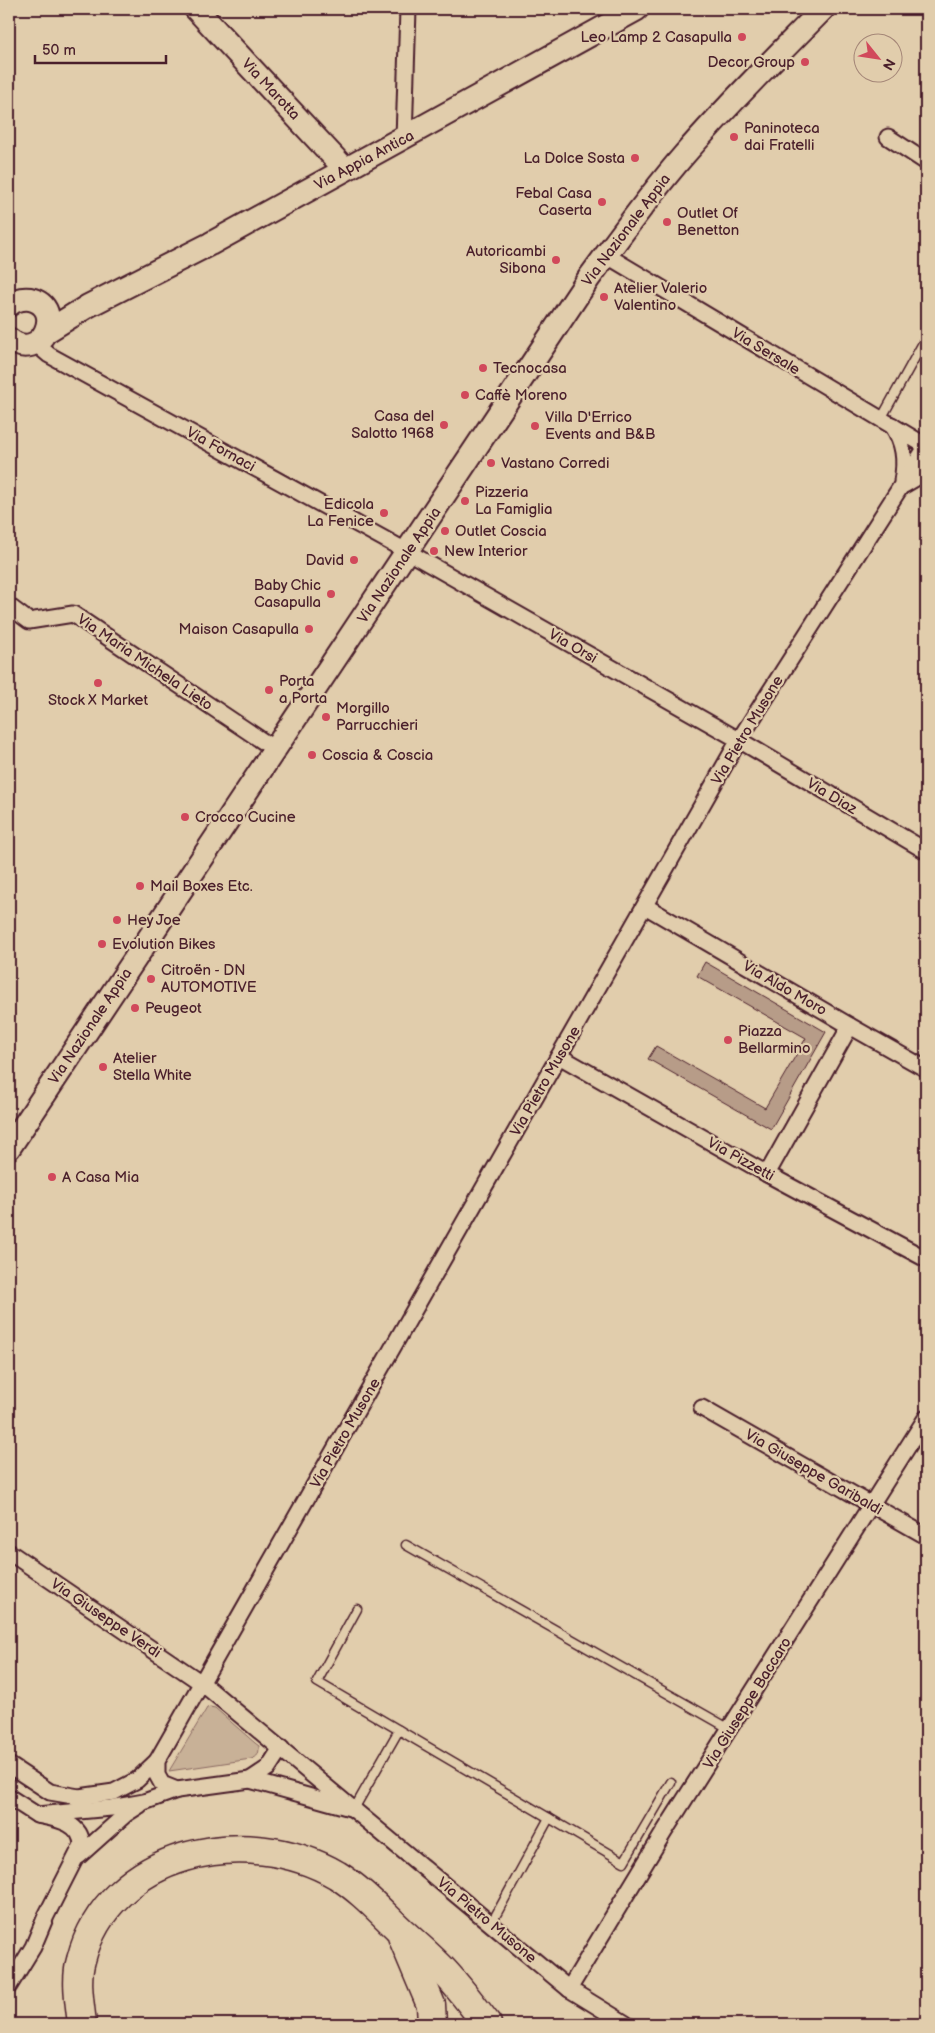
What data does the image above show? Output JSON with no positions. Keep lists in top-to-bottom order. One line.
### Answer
{"streets":{"main road":["Via Marotta","Via Appia Antica","Via Nazionale Appia"],"street":["Via Sersale","Via Fornaci","Via Orsi","Via Maria Michela Lieto","Via Pietro Musone","Via Diaz","Via Aldo Moro","Via Pizzetti","Via Giuseppe Garibaldi","Via Giuseppe Verdi","Via Giuseppe Baccaro"]},"crossings":[["Via Marotta","Via Appia Antica"],["Via Appia Antica","Via Fornaci"],["Via Nazionale Appia","Via Sersale"],["Via Nazionale Appia","Via Fornaci"],["Via Nazionale Appia","Via Orsi"],["Via Nazionale Appia","Via Maria Michela Lieto"],["Via Sersale","Via Pietro Musone"],["Via Fornaci","Via Orsi"],["Via Orsi","Via Pietro Musone"],["Via Orsi","Via Diaz"],["Via Pietro Musone","Via Diaz"],["Via Pietro Musone","Via Aldo Moro"],["Via Pietro Musone","Via Pizzetti"],["Via Pietro Musone","Via Giuseppe Verdi"],["Via Pietro Musone","Via Giuseppe Baccaro"],["Via Giuseppe Garibaldi","Via Giuseppe Baccaro"]],"places":["Leo Lamp 2 Casapulla","Decor Group","Paninoteca dai Fratelli","La Dolce Sosta","Febal Casa Caserta","Outlet Of Benetton","Autoricambi Sibona","Atelier Valerio Valentino","Tecnocasa","Caffè Moreno","Casa del Salotto 1968","Villa D'Errico Events and B&B","Vastano Corredi","Pizzeria La Famiglia","Edicola La Fenice","Outlet Coscia","New Interior","David","Baby Chic Casapulla","Maison Casapulla","Stock X Market","Porta a Porta","Morgillo Parrucchieri","Coscia & Coscia","Crocco Cucine","Mail Boxes Etc.","Hey Joe","Evolution Bikes","Citroën - DN AUTOMOTIVE","Peugeot","Piazza Bellarmino","Atelier Stella White","A Casa Mia"],"scale_bar":"50 m","north":"bottom right"}
